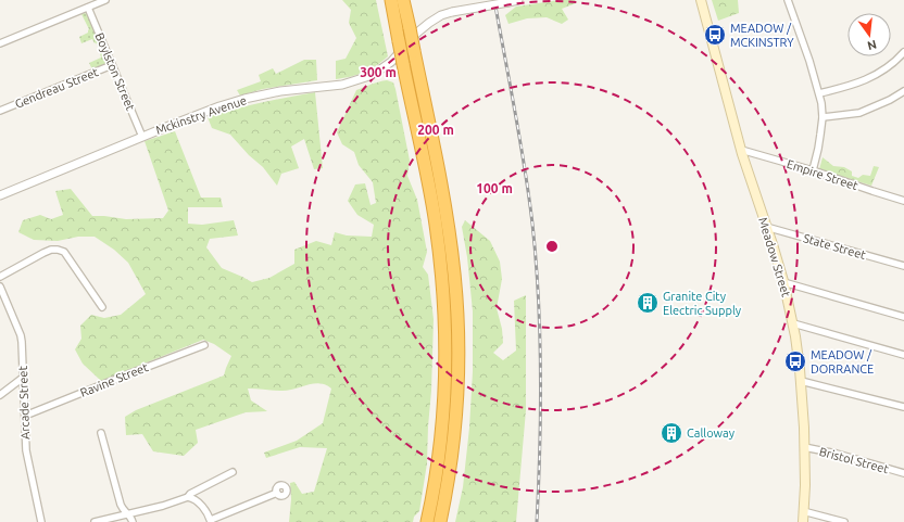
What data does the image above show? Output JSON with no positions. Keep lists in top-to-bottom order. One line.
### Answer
{"streets":{"main road":["Meadow Street"],"street":["Boylston Street","Gendreau Street","Mckinstry Avenue","Empire Street","State Street","Ravine Street","Arcade Street","Bristol Street"]},"crossings":[["Boylston Street","Gendreau Street"],["Boylston Street","Mckinstry Avenue"],["Empire Street","Meadow Street"],["State Street","Meadow Street"],["Meadow Street","Bristol Street"],["Ravine Street","Arcade Street"]],"places":{"bus stop":["MEADOW / MCKINSTRY","MEADOW / DORRANCE"],"building":["Granite City Electric Supply","Calloway"]},"north":"bottom","rings":["300 m","200 m","100 m"]}
